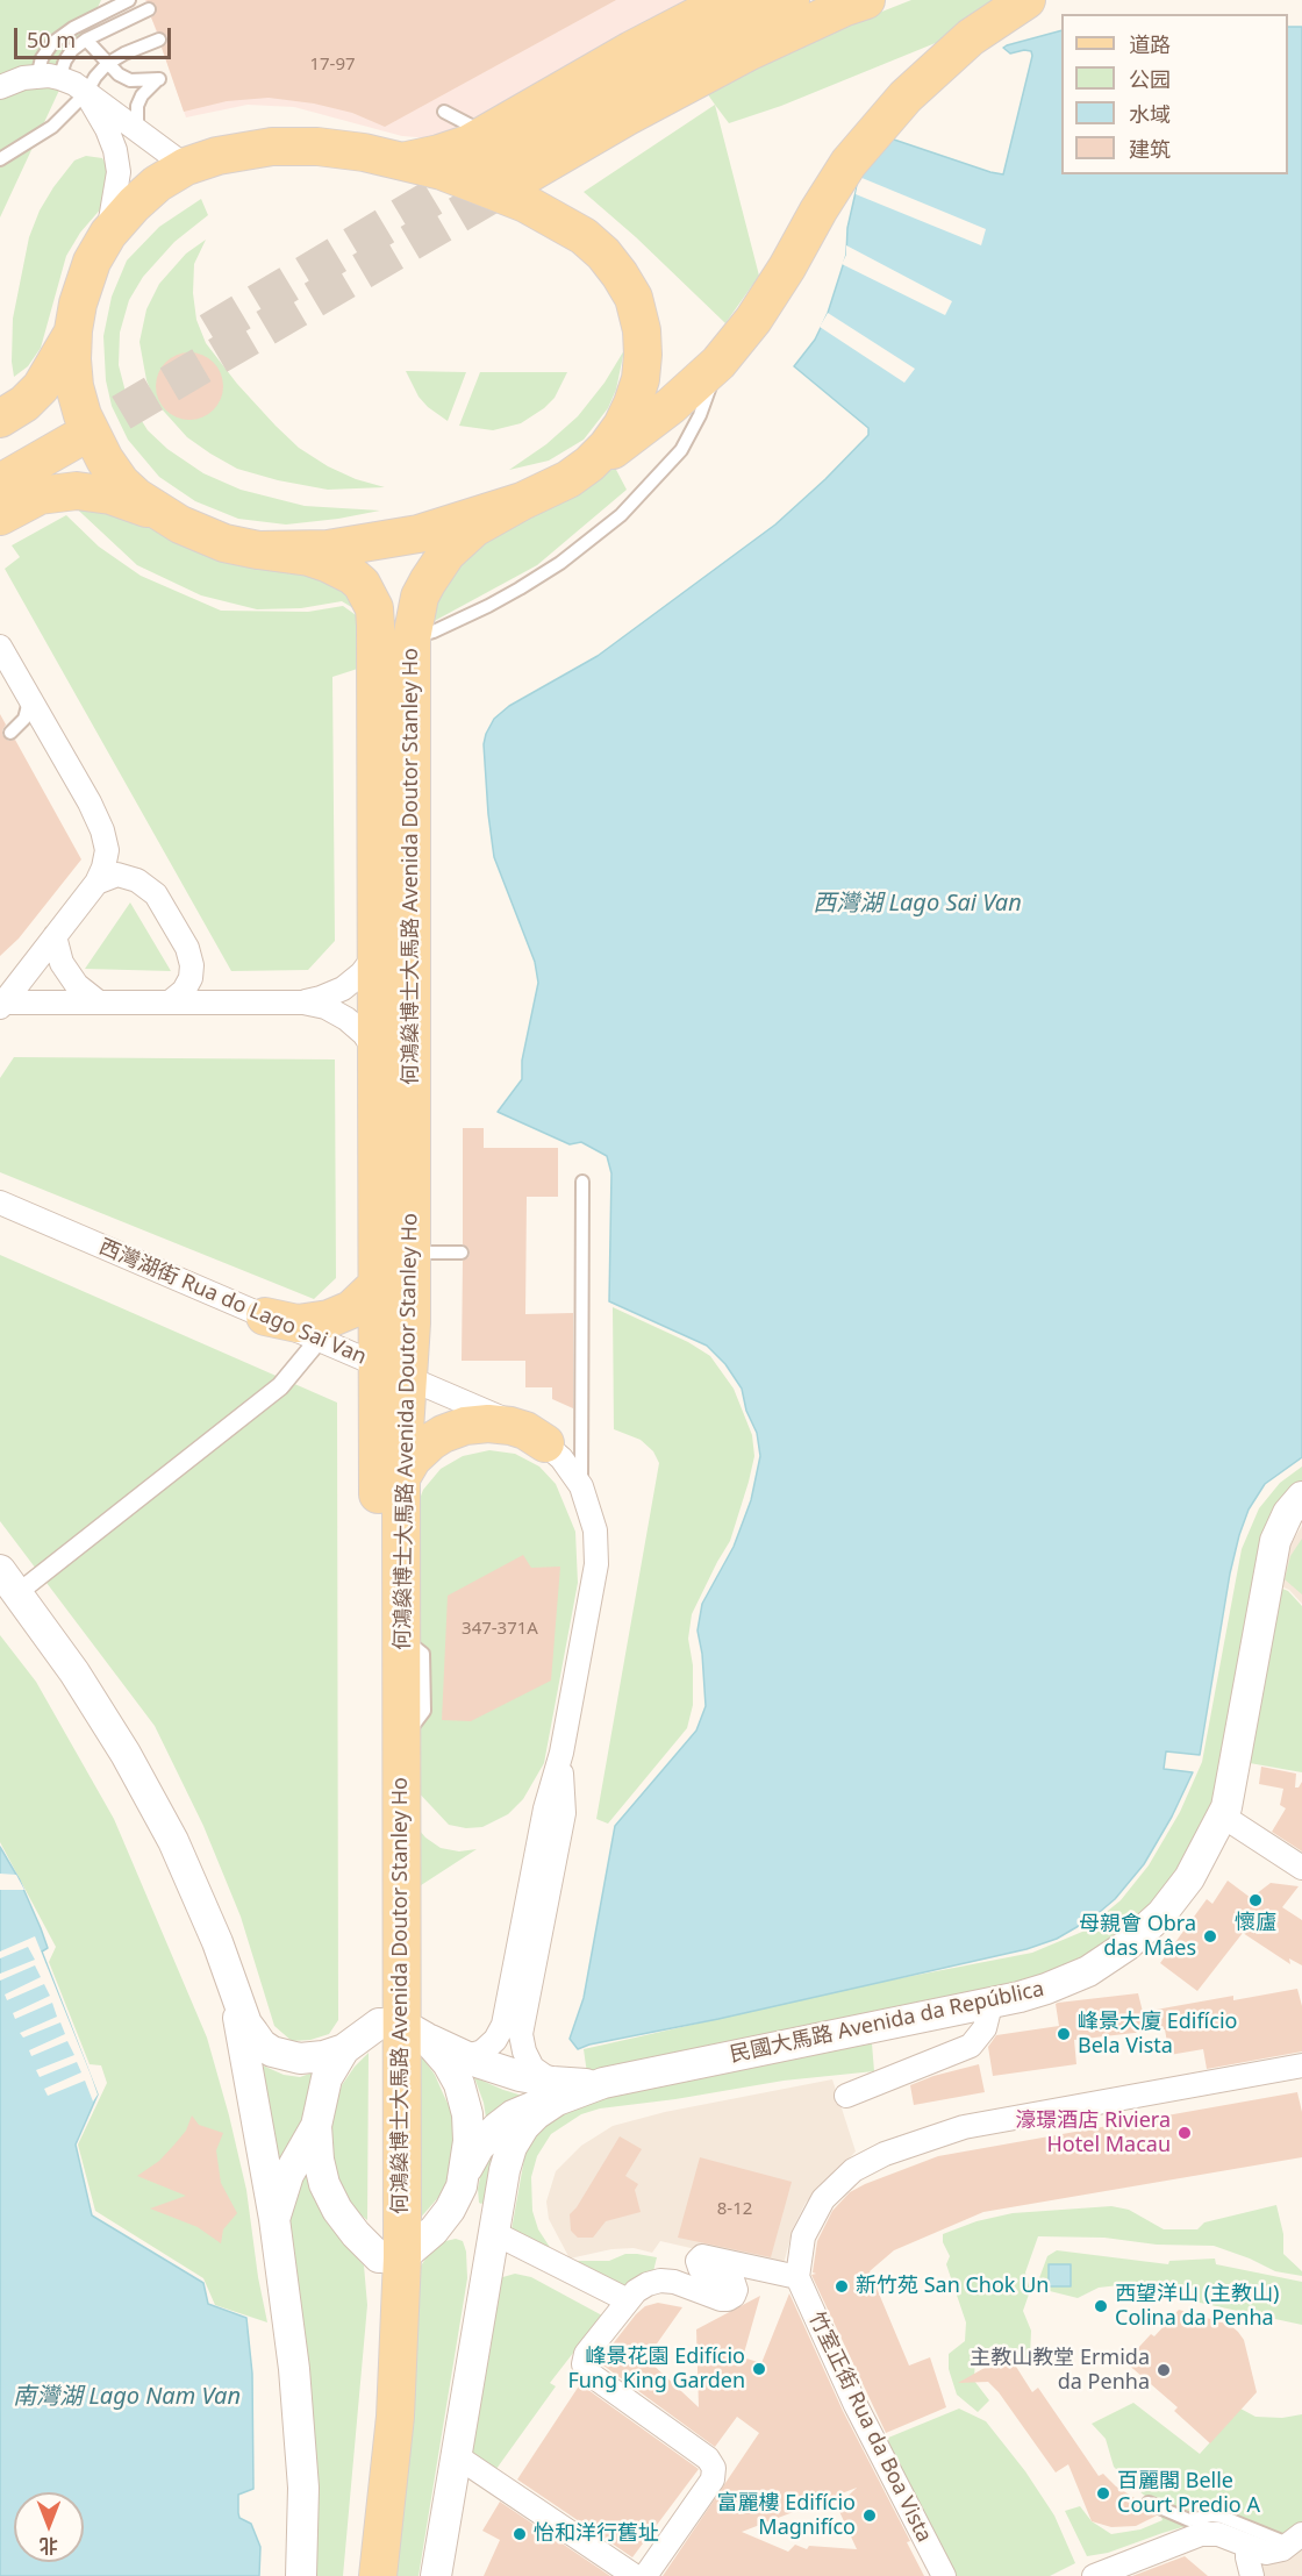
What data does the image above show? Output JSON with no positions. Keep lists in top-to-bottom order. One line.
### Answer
{"streets":{"main road":["何鴻燊博士大馬路 Avenida Doutor Stanley Ho"],"street":["西灣湖街 Rua do Lago Sai Van","民國大馬路 Avenida da República","竹室正街 Rua da Boa Vista"]},"crossings":[["何鴻燊博士大馬路 Avenida Doutor Stanley Ho","西灣湖街 Rua do Lago Sai Van"],["何鴻燊博士大馬路 Avenida Doutor Stanley Ho","民國大馬路 Avenida da República"],["西灣湖街 Rua do Lago Sai Van","民國大馬路 Avenida da República"]],"water":["西灣湖 Lago Sai Van","南灣湖 Lago Nam Van"],"places":["懷廬","母親會 Obra das Mâes","峰景大廈 Edifício Bela Vista","濠璟酒店 Riviera Hotel Macau","新竹苑 San Chok Un","西望洋山 (主教山) Colina da Penha","峰景花園 Edifício Fung King Garden","主教山教堂 Ermida da Penha","百麗閣 Belle Court Predio A","富麗樓 Edifício Magnifíco","怡和洋行舊址"],"house_numbers":["17-97","347-371A","8-12"],"legend":["道路","公园","水域","建筑"],"scale_bar":"50 m","north":"bottom"}
